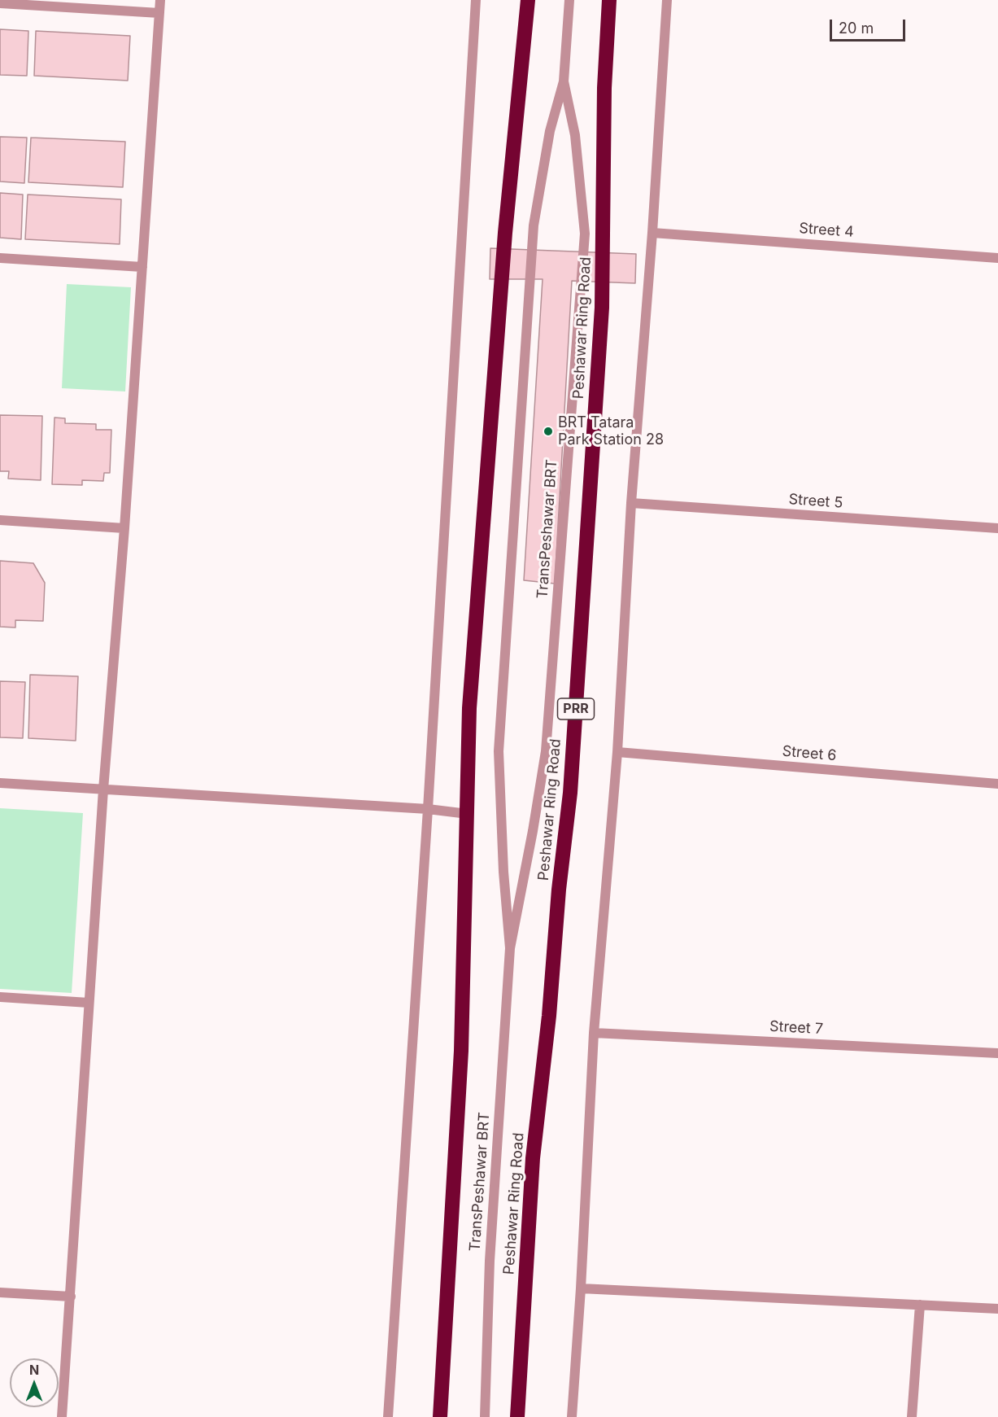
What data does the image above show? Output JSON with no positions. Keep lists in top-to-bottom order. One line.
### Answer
{"streets":{"highway":["Peshawar Ring Road","PRR"],"street":["Street 4","Street 5","TransPeshawar BRT","Street 6","Street 7"]},"places":["BRT Tatara Park Station 28"],"scale_bar":"20 m","north":"top"}
